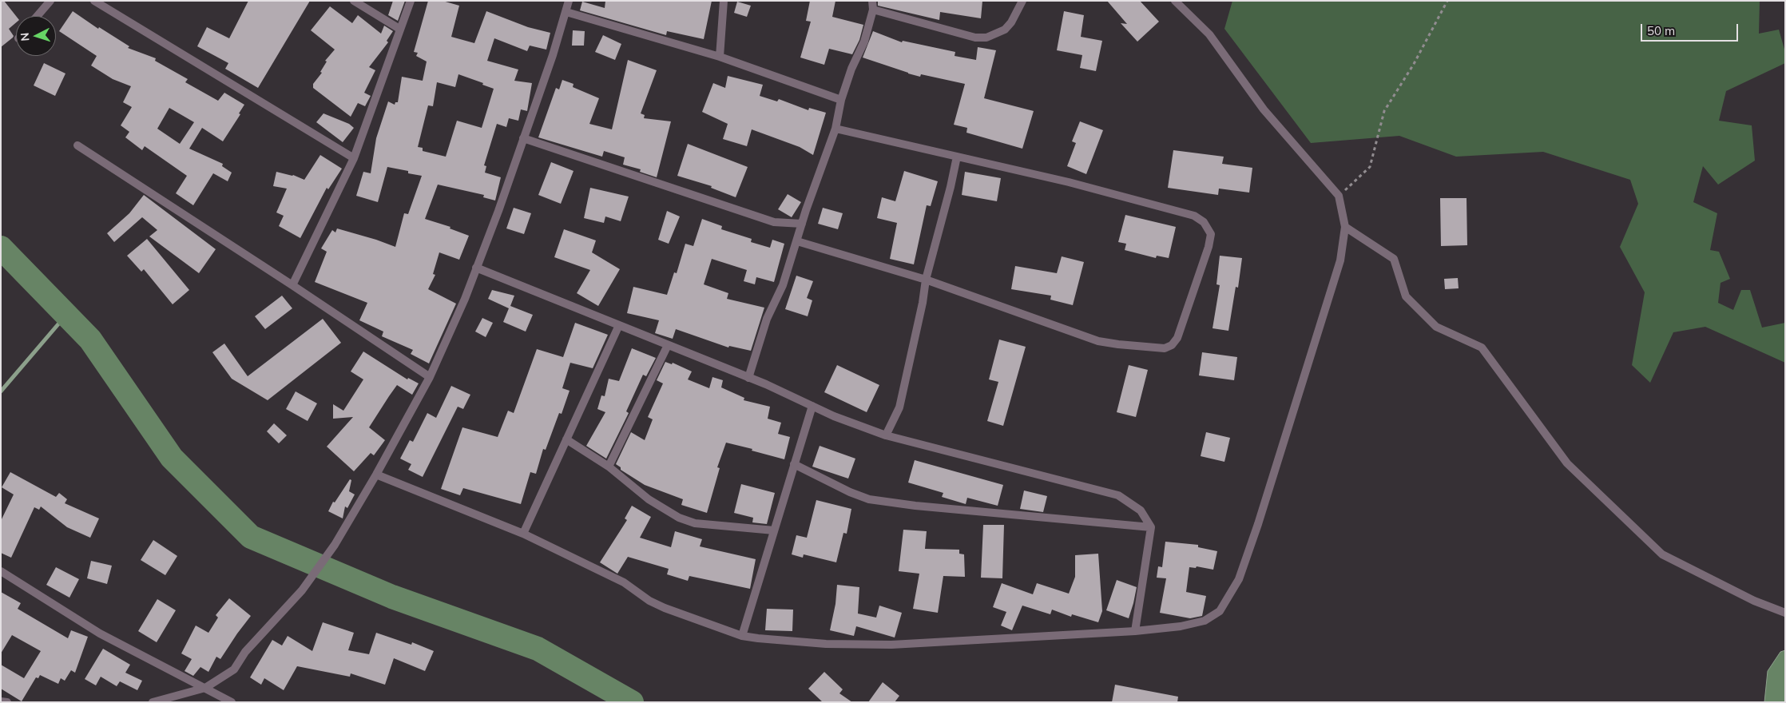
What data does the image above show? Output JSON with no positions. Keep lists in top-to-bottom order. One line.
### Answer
{"scale_bar":"50 m","north":"left"}
